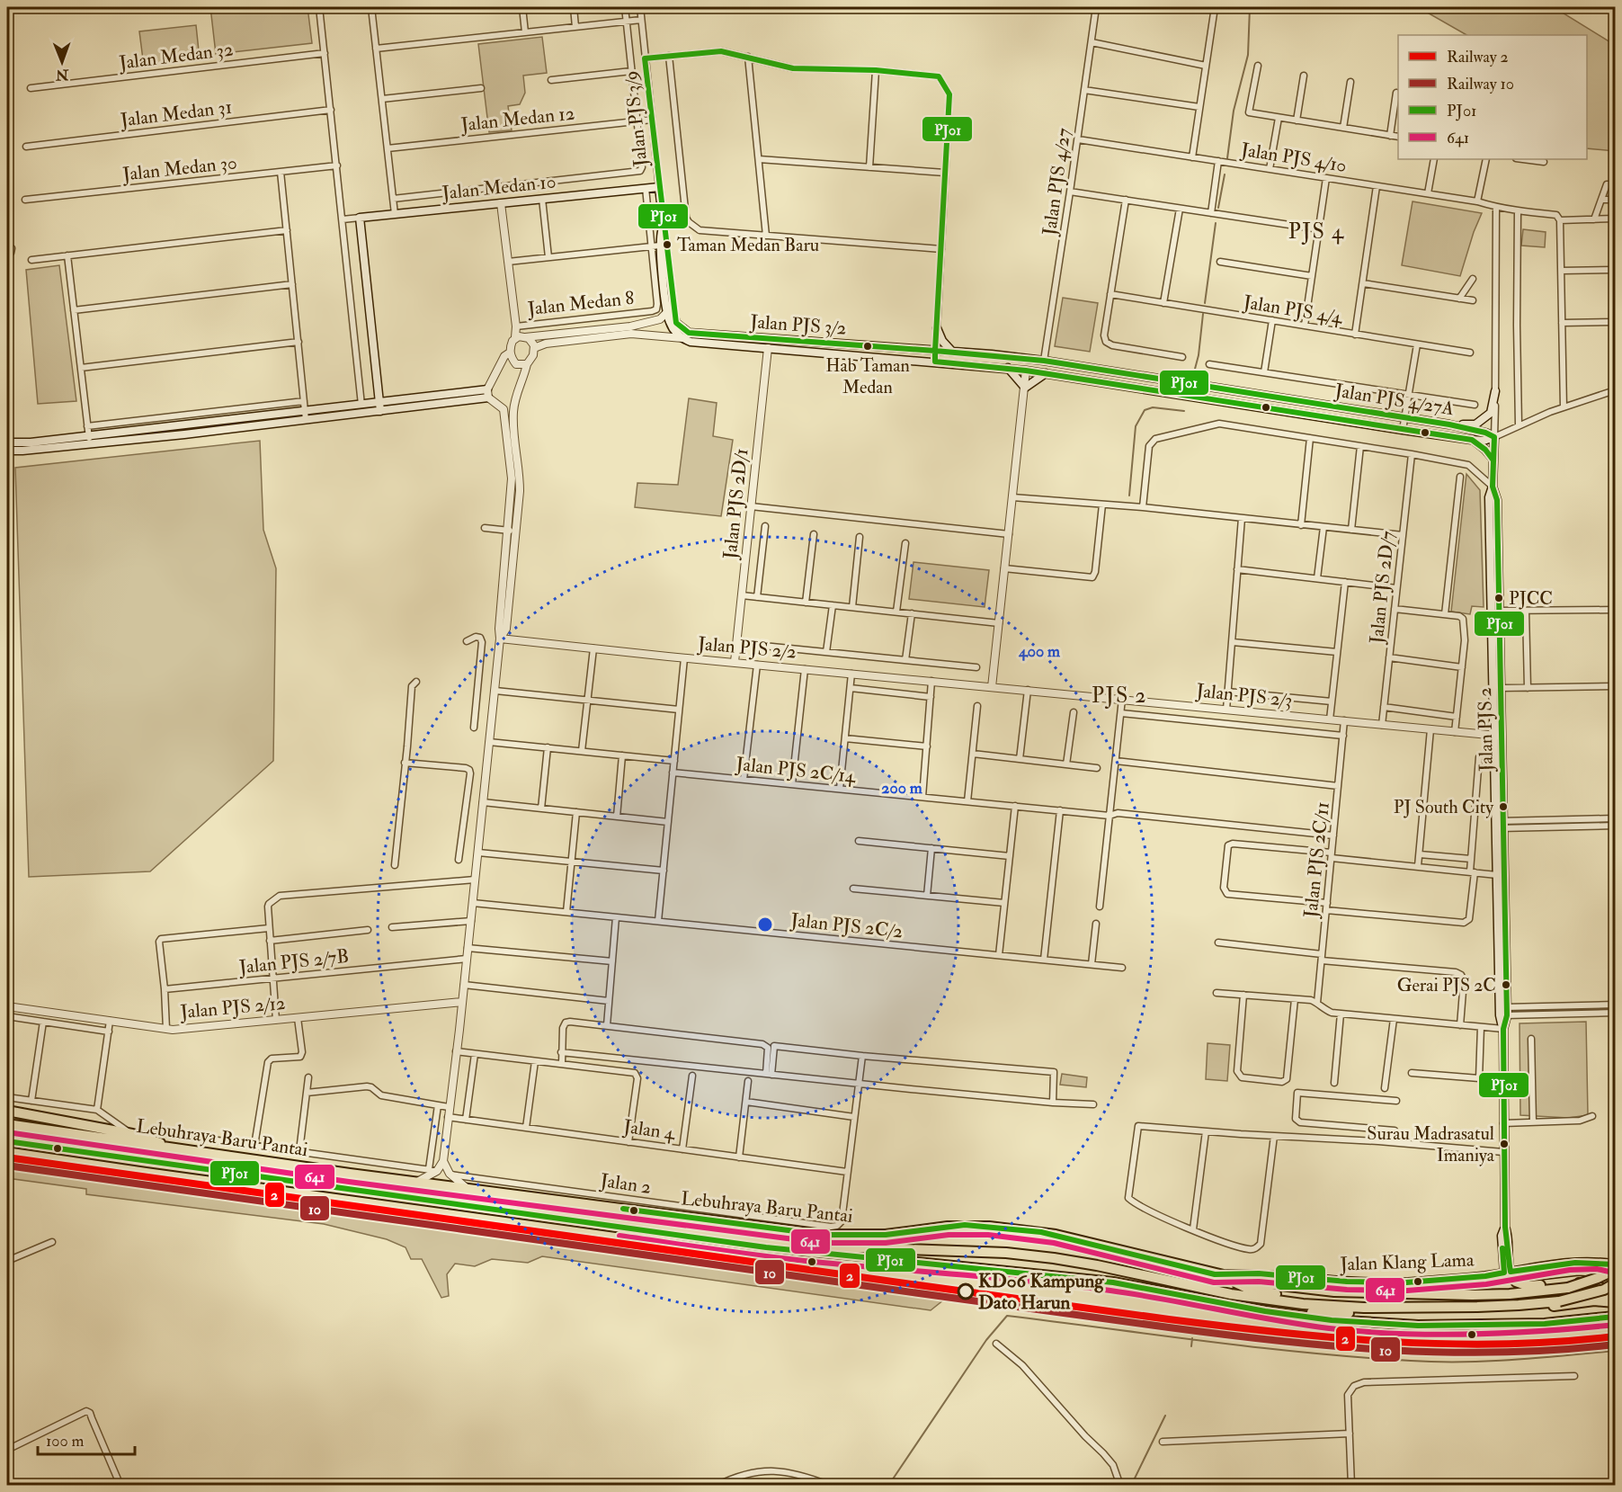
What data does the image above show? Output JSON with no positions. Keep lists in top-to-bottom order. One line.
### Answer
{"streets":{"highway":["Lebuhraya Baru Pantai"],"main road":["Jalan PJS 3/9","Jalan Medan 10","Jalan PJS 3/2","Jalan PJS 4/27A","Jalan PJS 2","Jalan Klang Lama"],"street":["Jalan Medan 32","Jalan Medan 31","Jalan Medan 12","Jalan PJS 4/10","Jalan Medan 30","Jalan PJS 4/27","Jalan Medan 8","Jalan PJS 4/4","Jalan PJS 2D/1","Jalan PJS 2D/7","Jalan PJS 2/2","Jalan PJS 2/3","Jalan PJS 2C/14","Jalan PJS 2C/11","Jalan PJS 2C/2","Jalan PJS 2/7B","Jalan PJS 2/12","Jalan 4","Jalan 2"]},"crossings":[["Jalan Medan 12","Jalan PJS 3/9"],["Jalan PJS 3/9","Jalan Medan 10"],["Jalan PJS 3/9","Jalan PJS 3/2"],["Jalan PJS 4/10","Jalan PJS 4/27"],["Jalan PJS 4/27","Jalan PJS 3/2"],["Jalan PJS 4/27","Jalan PJS 4/27A"],["Jalan Medan 10","Jalan Medan 8"],["Jalan PJS 3/2","Jalan PJS 4/27A"],["Jalan PJS 3/2","Jalan PJS 2D/1"],["Jalan PJS 4/27A","Jalan PJS 2"],["Jalan PJS 2D/1","Jalan PJS 2/2"],["Jalan PJS 2D/7","Jalan PJS 2/3"],["Jalan PJS 2/2","Jalan PJS 2/3"],["Jalan PJS 2/3","Jalan PJS 2"],["Jalan PJS 2/3","Jalan PJS 2C/11"],["Jalan PJS 2","Jalan Klang Lama"],["Jalan PJS 2C/14","Jalan PJS 2C/11"],["Jalan 4","Jalan 2"],["Lebuhraya Baru Pantai","Jalan Klang Lama"]],"districts":["PJS 4","PJS 2"],"places":["Taman Medan Baru","Hab Taman Medan","PJCC","PJ South City","Gerai PJS 2C","Surau Madrasatul Imaniya","KD06 Kampung Dato Harun"],"lines":["transit line PJ01","transit line 641","rail line 2","rail line 10"],"legend":["Railway 2","Railway 10","PJ01","641"],"scale_bar":"100 m","north":"bottom","rings":["400 m","200 m"]}
